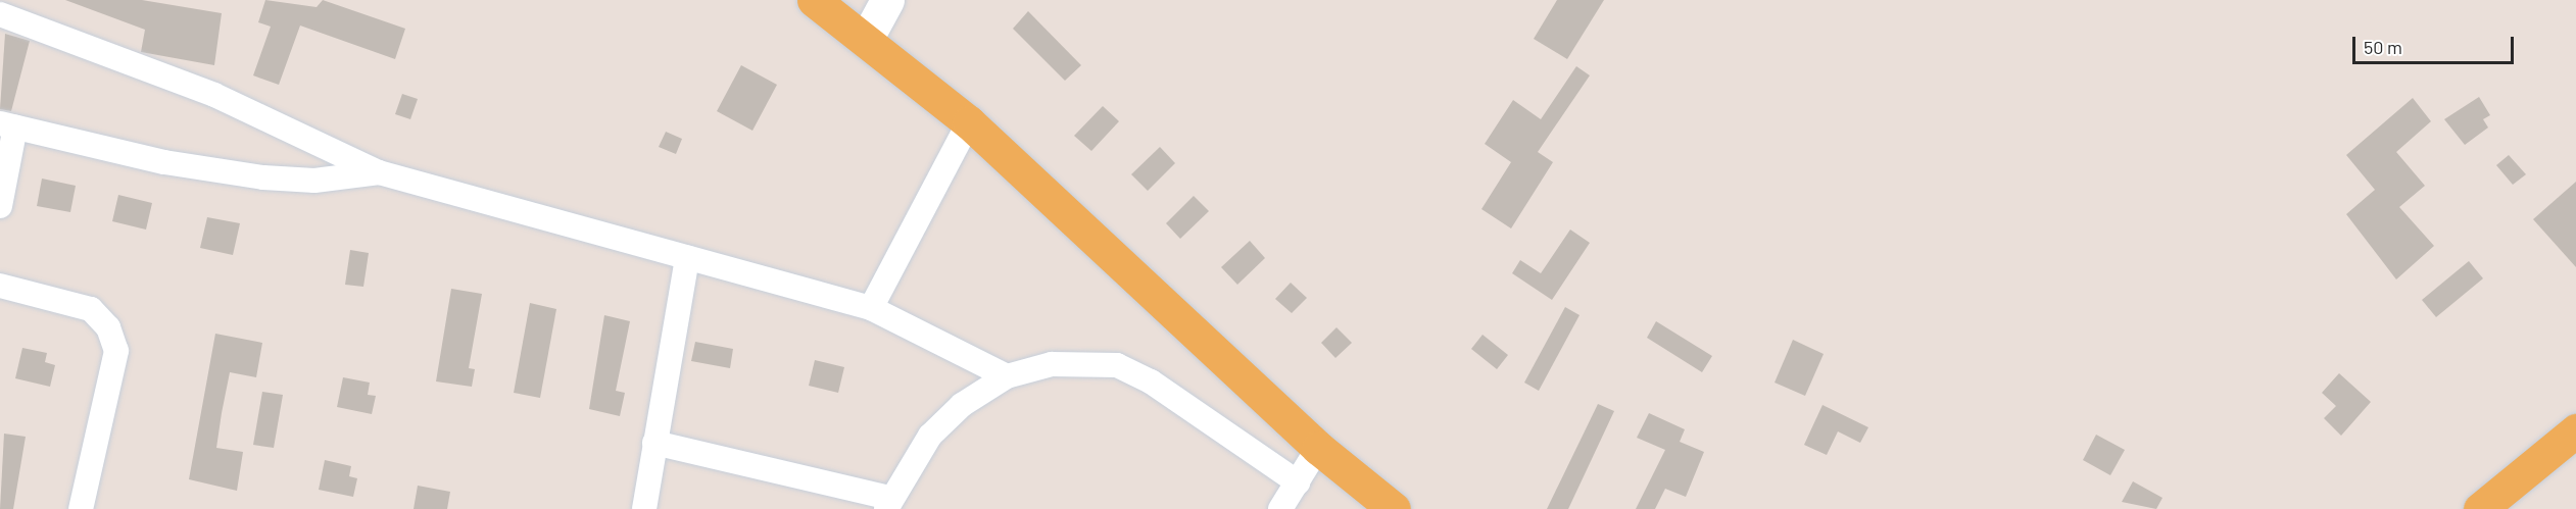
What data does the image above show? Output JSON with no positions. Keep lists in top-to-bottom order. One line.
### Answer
{"scale_bar":"50 m"}
